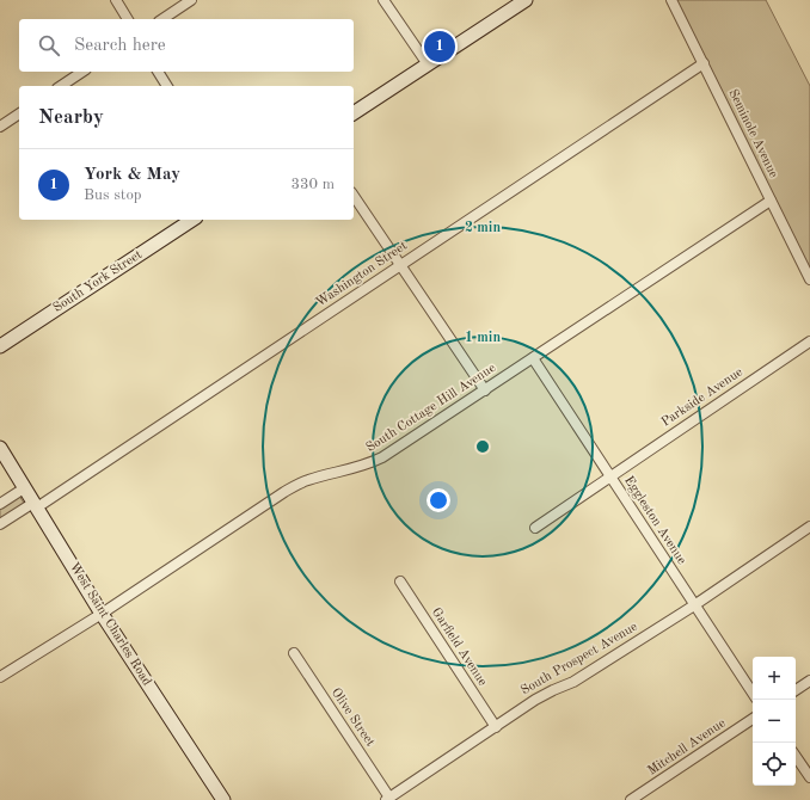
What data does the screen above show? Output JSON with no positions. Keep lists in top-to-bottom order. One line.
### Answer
{"streets":{"main road":["South York Street","West Saint Charles Road"],"street":["Seminole Avenue","Washington Street","Parkside Avenue","South Cottage Hill Avenue","Eggleston Avenue","Garfield Avenue","South Prospect Avenue","Olive Street","Mitchell Avenue"]},"crossings":[["Seminole Avenue","Washington Street"],["Seminole Avenue","South Cottage Hill Avenue"],["Washington Street","West Saint Charles Road"],["Parkside Avenue","Eggleston Avenue"],["South Cottage Hill Avenue","Eggleston Avenue"],["South Cottage Hill Avenue","West Saint Charles Road"],["Eggleston Avenue","South Prospect Avenue"],["Garfield Avenue","South Prospect Avenue"],["South Prospect Avenue","Olive Street"]],"page":{"search":"Search here","pins":"1","heading":"Nearby","list":[{"mark":"1","name":"York & May","note":"Bus stop","value":"330 m"}],"map_buttons":["+","−"]},"rings":["2 min","1 min"]}
